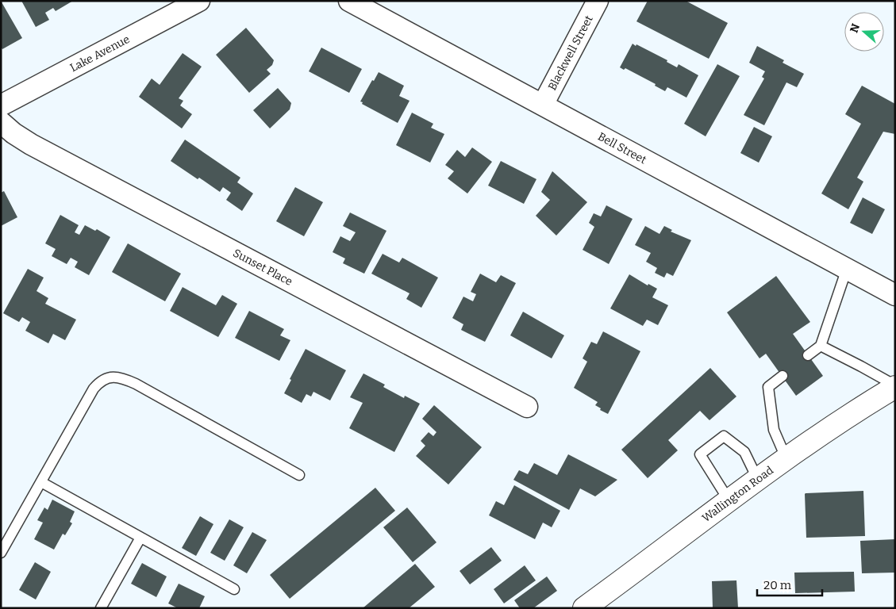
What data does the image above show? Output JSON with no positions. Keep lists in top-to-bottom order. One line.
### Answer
{"streets":{"street":["Lake Avenue","Blackwell Street","Bell Street","Sunset Place","Wallington Road"]},"crossings":[["Blackwell Street","Bell Street"]],"scale_bar":"20 m","north":"left"}
